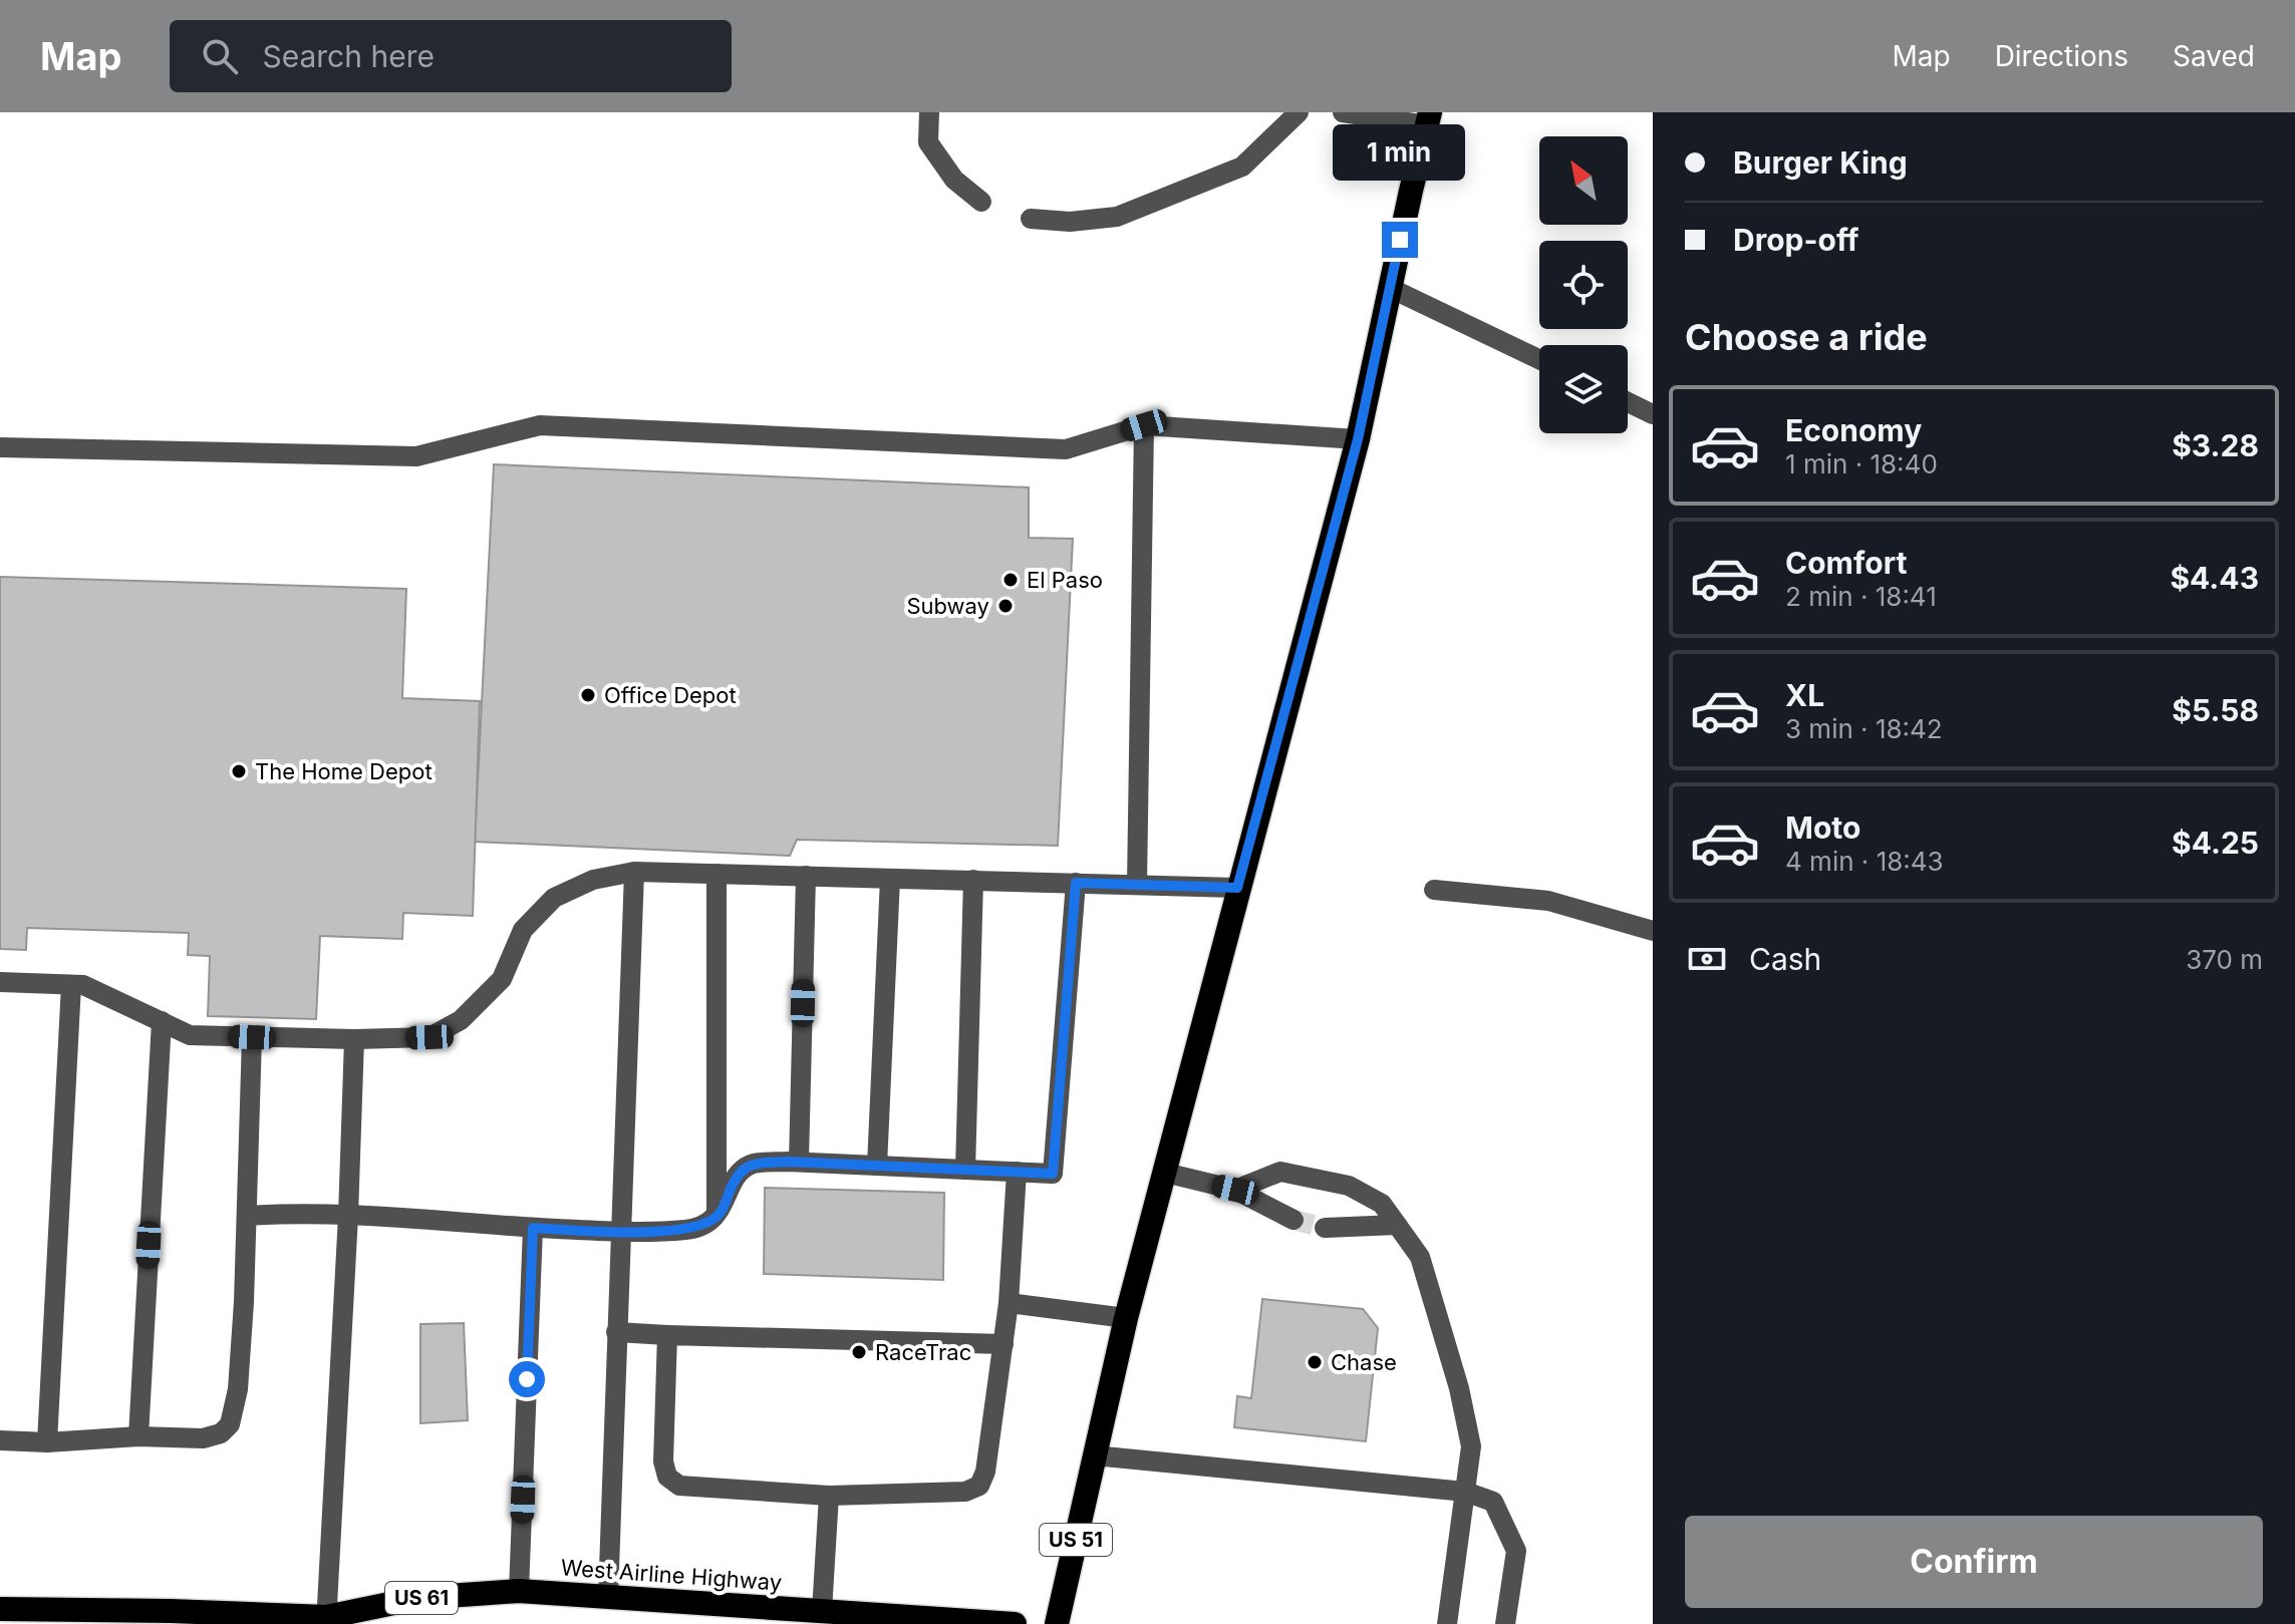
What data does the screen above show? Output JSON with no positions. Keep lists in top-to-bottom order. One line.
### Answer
{"streets":{"highway":["US 51","West Airline Highway","US 61"]},"places":["El Paso","Subway","Office Depot","The Home Depot","RaceTrac","Chase"],"north":"top left","page":{"header":"Map","search":"Search here","nav":["Map","Directions","Saved"],"banner":["Burger King","Drop-off"],"bubble":"1 min","heading":"Choose a ride","list":[{"name":"Economy","note":"1 min · 18:40","value":"$3.28"},{"name":"Comfort","note":"2 min · 18:41","value":"$4.43"},{"name":"XL","note":"3 min · 18:42","value":"$5.58"},{"name":"Moto","note":"4 min · 18:43","value":"$4.25"}],"pay":["Cash","370 m"],"buttons":"Confirm"}}
